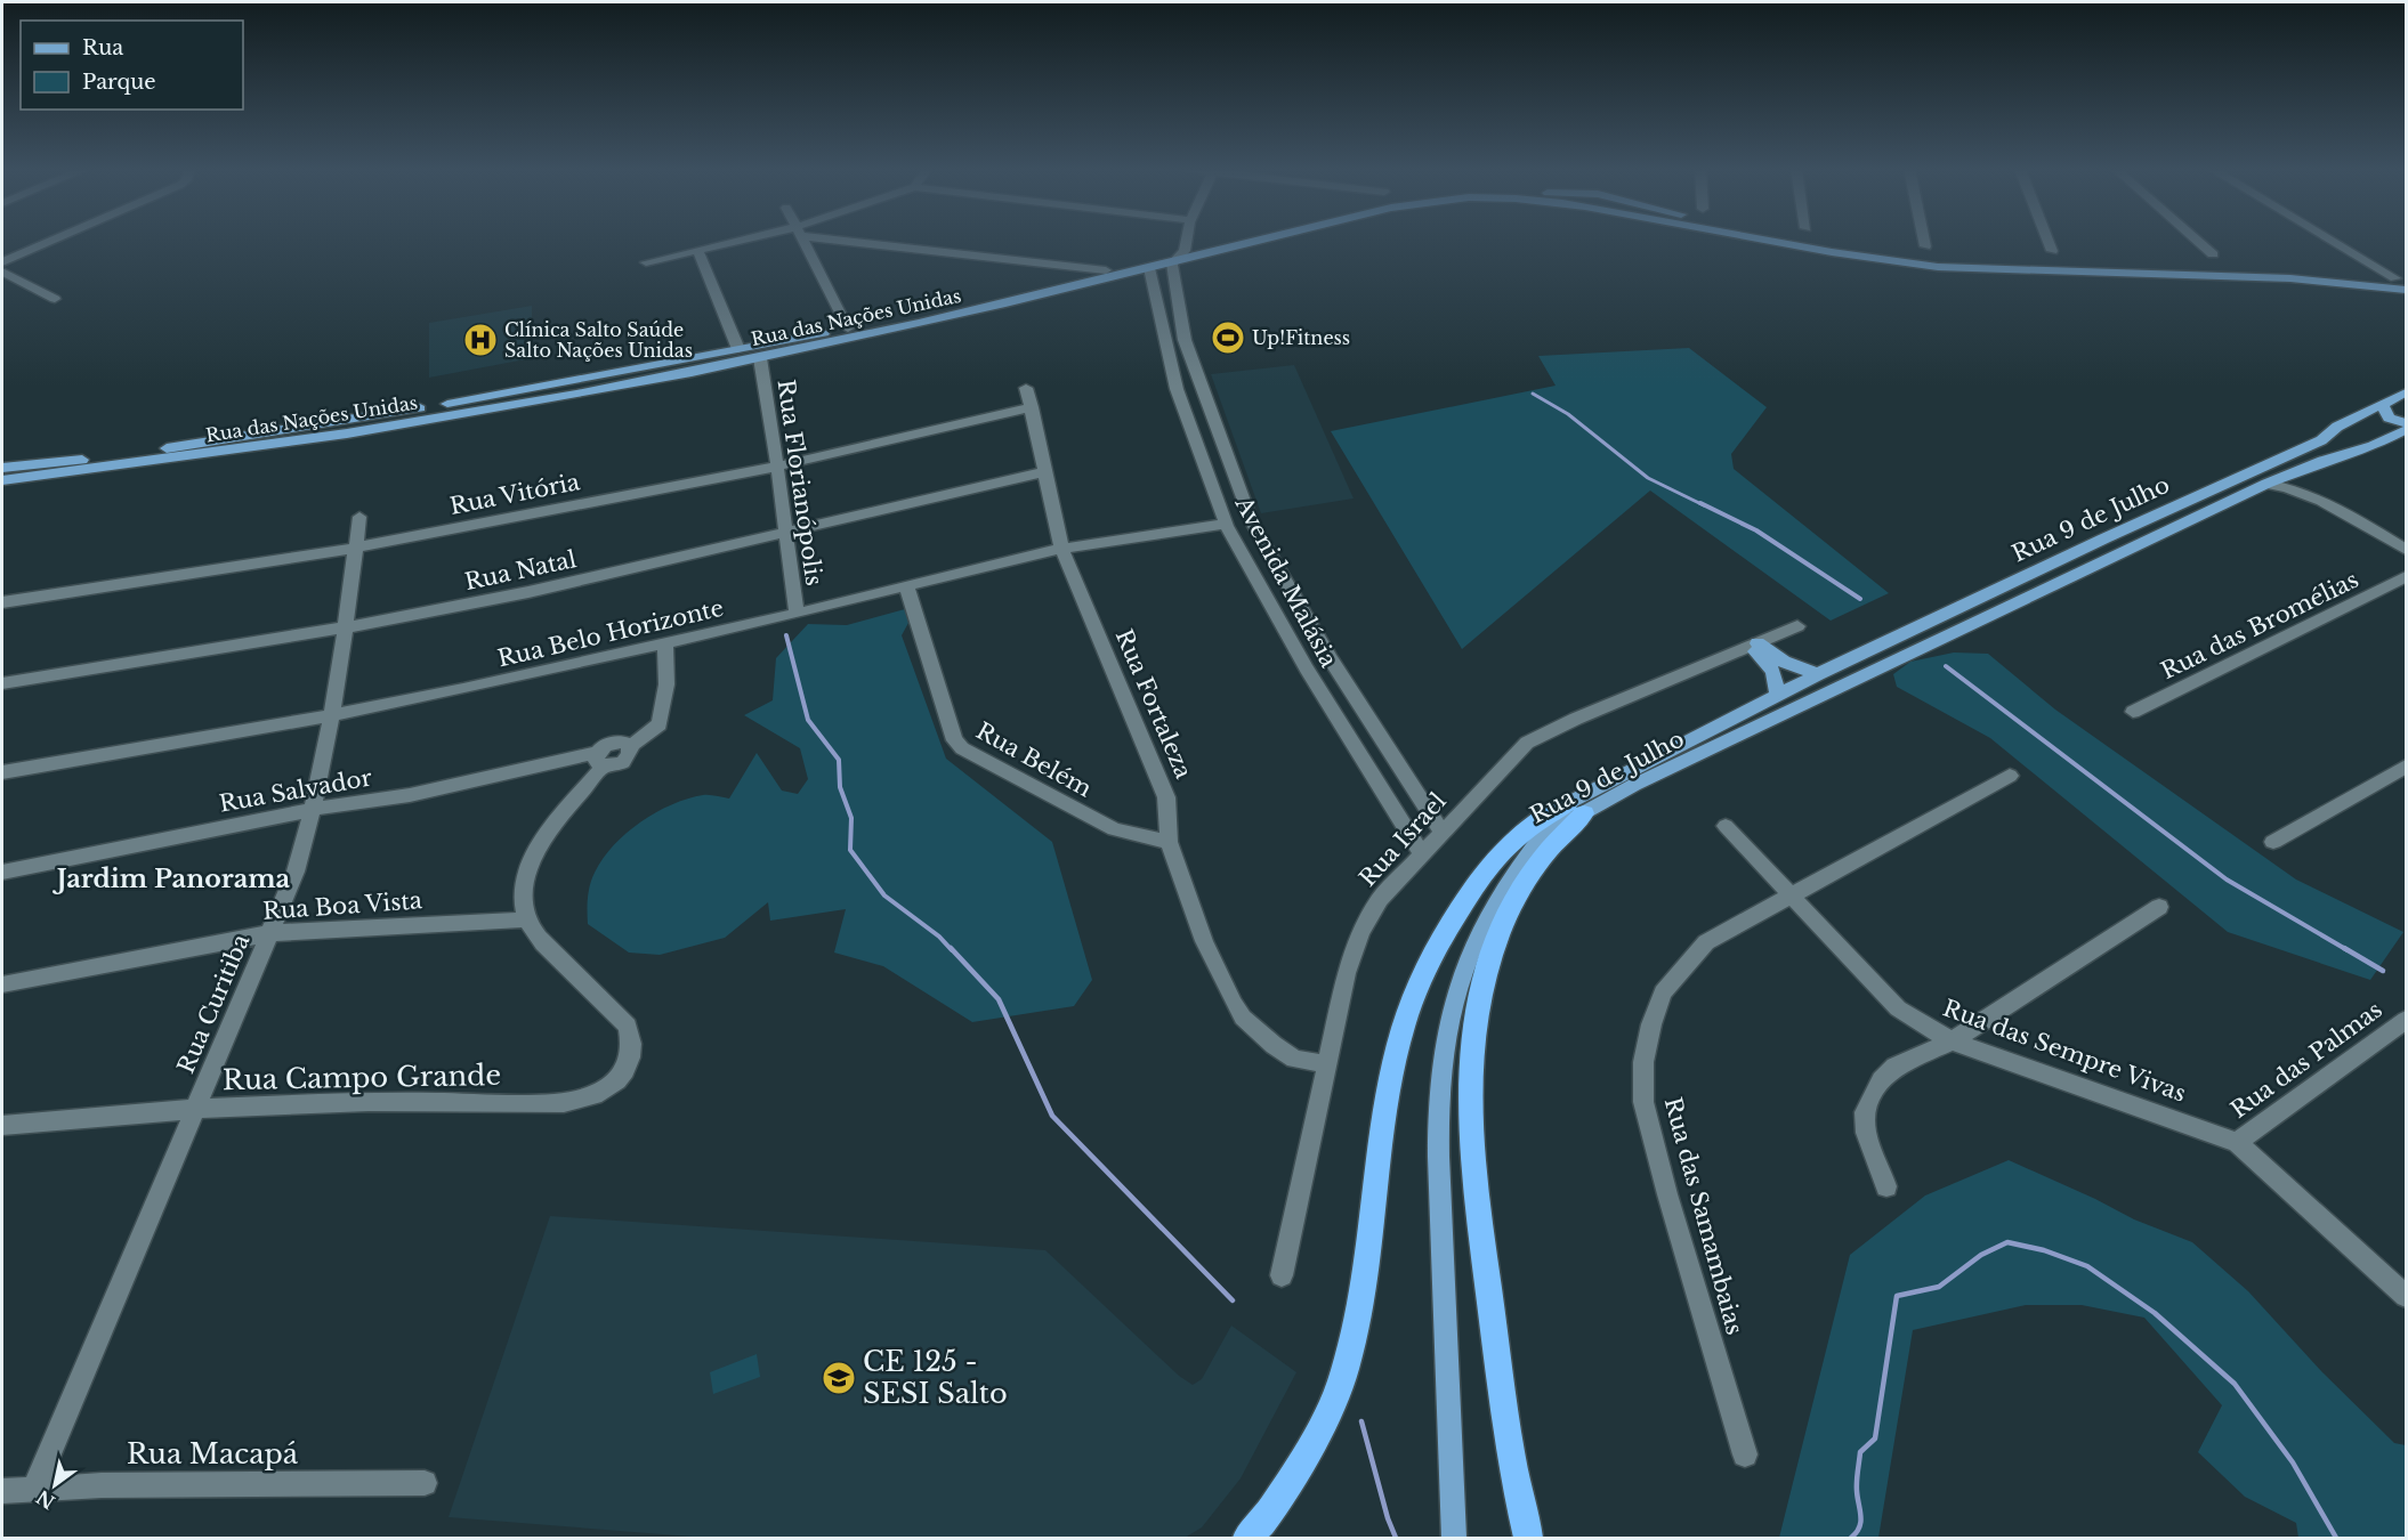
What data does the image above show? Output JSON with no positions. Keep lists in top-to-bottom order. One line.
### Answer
{"streets":{"main road":["Rua das Nações Unidas","Rua 9 de Julho"],"street":["Rua Florianópolis","Rua Vitória","Rua Natal","Avenida Malásia","Rua das Bromélias","Rua Belo Horizonte","Rua Fortaleza","Rua Belém","Rua Salvador","Rua Israel","Rua Boa Vista","Rua Curitiba","Rua das Sempre Vivas","Rua das Palmas","Rua Campo Grande","Rua das Samambaias","Rua Macapá"]},"crossings":[["Rua das Nações Unidas","Rua Florianópolis"],["Rua das Nações Unidas","Avenida Malásia"],["Rua Florianópolis","Rua Vitória"],["Rua Florianópolis","Rua Natal"],["Rua Florianópolis","Rua Belo Horizonte"],["Rua Vitória","Rua Fortaleza"],["Rua Vitória","Rua Curitiba"],["Rua Natal","Rua Fortaleza"],["Rua Natal","Rua Curitiba"],["Avenida Malásia","Rua Belo Horizonte"],["Avenida Malásia","Rua Israel"],["Rua Belo Horizonte","Rua Fortaleza"],["Rua Belo Horizonte","Rua Belém"],["Rua Belo Horizonte","Rua Salvador"],["Rua Belo Horizonte","Rua Curitiba"],["Rua Fortaleza","Rua Belém"],["Rua Fortaleza","Rua Israel"],["Rua Salvador","Rua Curitiba"],["Rua Boa Vista","Rua Curitiba"],["Rua Boa Vista","Rua Campo Grande"],["Rua Curitiba","Rua Campo Grande"],["Rua Curitiba","Rua Macapá"],["Rua das Sempre Vivas","Rua das Palmas"],["Rua das Sempre Vivas","Rua das Samambaias"]],"districts":["Jardim Panorama"],"places":{"sports":["Up!Fitness"],"hospital":["Clínica Salto Saúde Salto Nações Unidas"],"school or university":["CE 125 - SESI Salto"]},"legend":["Rua","Parque"],"north":"bottom left"}
